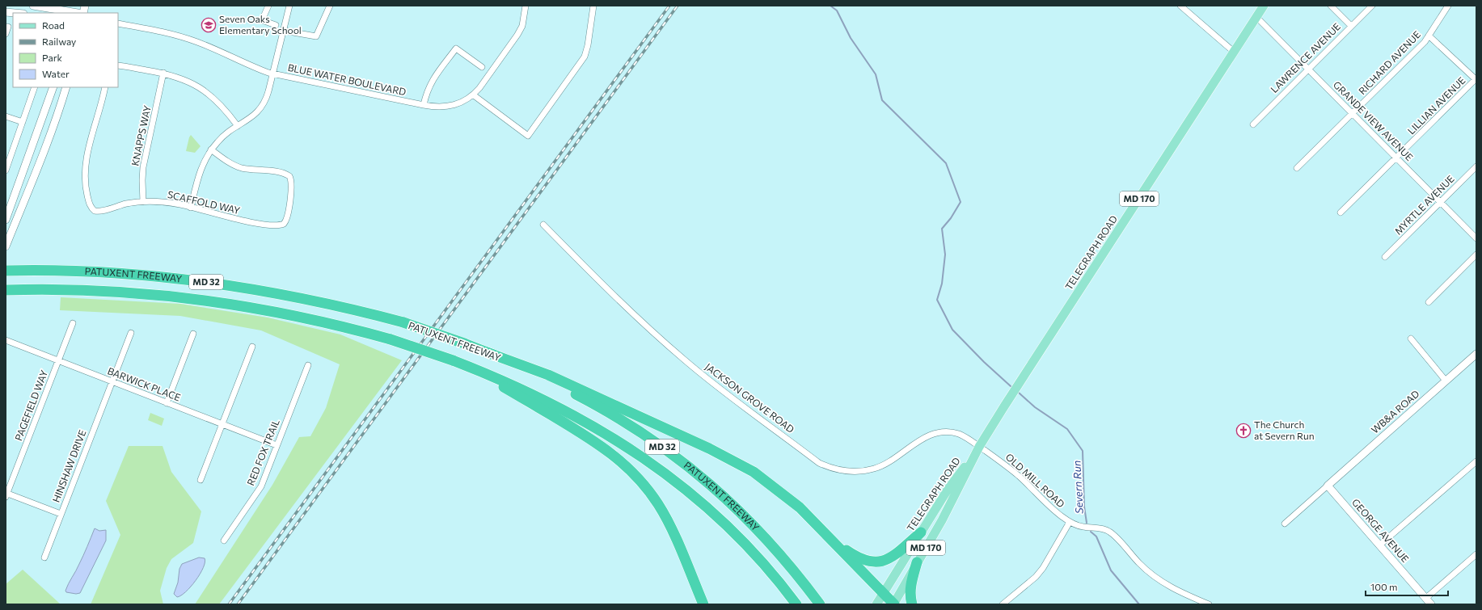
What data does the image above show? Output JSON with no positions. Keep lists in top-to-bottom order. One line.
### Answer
{"streets":{"highway":["PATUXENT FREEWAY","MD 32"],"main road":["MD 170","TELEGRAPH ROAD"],"street":["LAWRENCE AVENUE","RICHARD AVENUE","BLUE WATER BOULEVARD","LILLIAN AVENUE","GRANDE VIEW AVENUE","KNAPPS WAY","SCAFFOLD WAY","MYRTLE AVENUE","BARWICK PLACE","JACKSON GROVE ROAD","PAGEFIELD WAY","WB&A ROAD","RED FOX TRAIL","HINSHAW DRIVE","OLD MILL ROAD","GEORGE AVENUE"]},"crossings":[["LAWRENCE AVENUE","GRANDE VIEW AVENUE"],["RICHARD AVENUE","GRANDE VIEW AVENUE"],["LILLIAN AVENUE","GRANDE VIEW AVENUE"],["GRANDE VIEW AVENUE","MYRTLE AVENUE"],["GRANDE VIEW AVENUE","TELEGRAPH ROAD"],["KNAPPS WAY","SCAFFOLD WAY"],["TELEGRAPH ROAD","JACKSON GROVE ROAD"],["TELEGRAPH ROAD","OLD MILL ROAD"],["BARWICK PLACE","PAGEFIELD WAY"],["BARWICK PLACE","RED FOX TRAIL"],["BARWICK PLACE","HINSHAW DRIVE"],["JACKSON GROVE ROAD","OLD MILL ROAD"],["WB&A ROAD","GEORGE AVENUE"]],"water":["Severn Run"],"places":{"school or university":["Seven Oaks Elementary School"],"church":["The Church at Severn Run"]},"legend":["Road","Railway","Park","Water"],"scale_bar":"100 m"}
